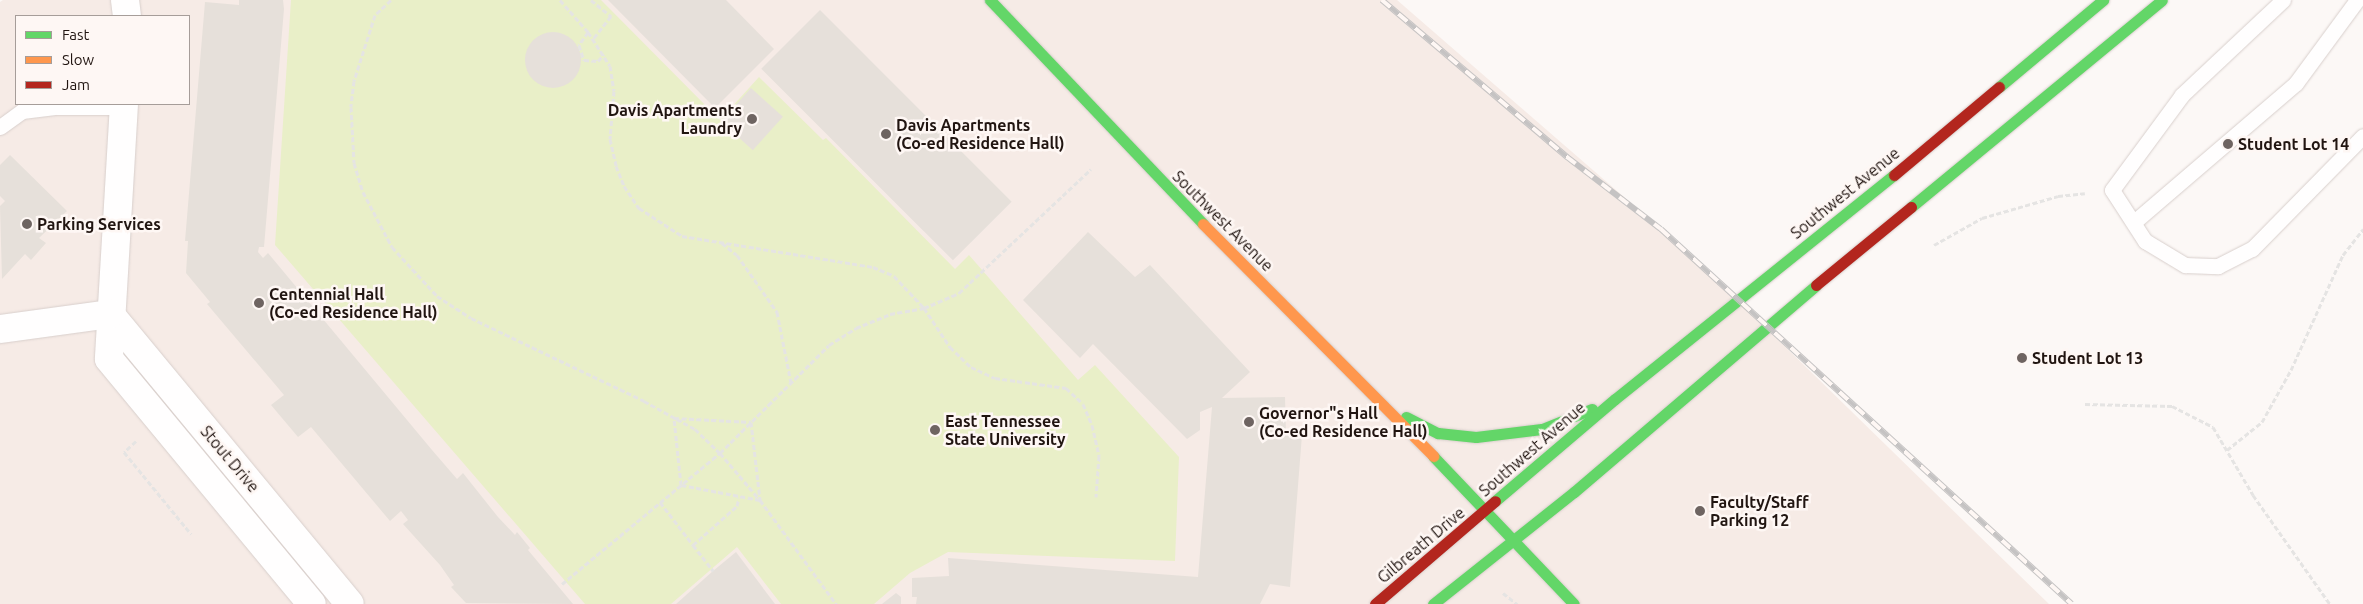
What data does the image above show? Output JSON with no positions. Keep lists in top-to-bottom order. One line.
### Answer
{"streets":{"street":["Southwest Avenue","Stout Drive","Gilbreath Drive"]},"crossings":[["Southwest Avenue","Gilbreath Drive"]],"places":["Davis Apartments Laundry","Davis Apartments (Co-ed Residence Hall)","Student Lot 14","Parking Services","Centennial Hall (Co-ed Residence Hall)","Student Lot 13","Governor\"s Hall (Co-ed Residence Hall)","East Tennessee State University","Faculty/Staff Parking 12"],"legend":["Fast","Slow","Jam"]}
